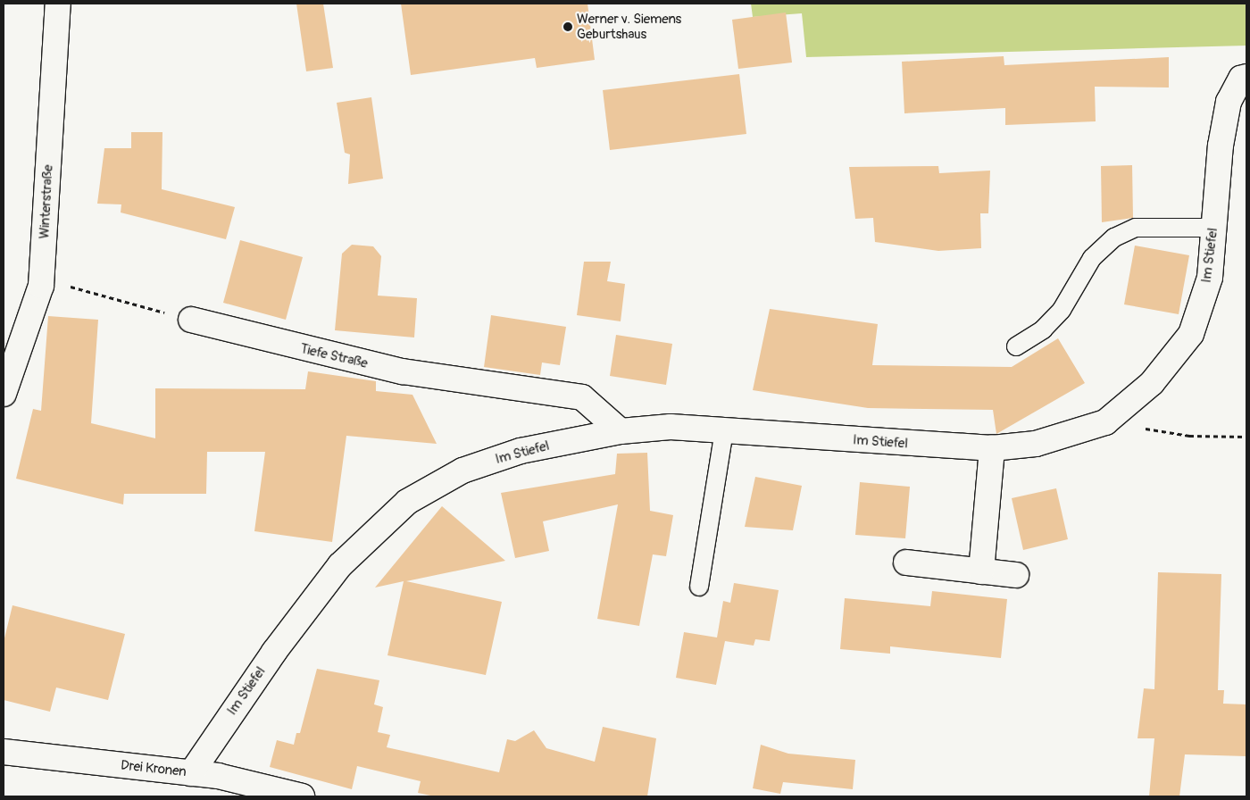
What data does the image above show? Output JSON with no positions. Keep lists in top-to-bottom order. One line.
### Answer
{"streets":{"street":["Winterstraße","Im Stiefel","Tiefe Straße","Drei Kronen"]},"crossings":[["Im Stiefel","Tiefe Straße"],["Im Stiefel","Drei Kronen"]],"places":["Werner v. Siemens Geburtshaus"]}
